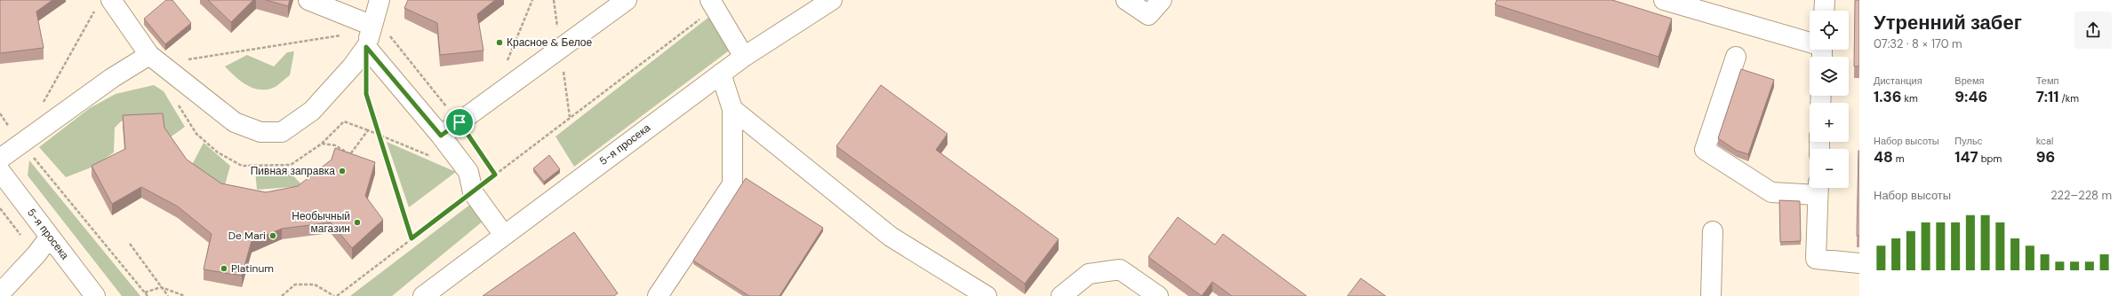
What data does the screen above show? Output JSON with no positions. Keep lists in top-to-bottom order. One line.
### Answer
{"streets":{"street":["5-я просека"]},"places":["Красное & Белое","Пивная заправка","Необычный магазин","De Mari","Platinum"],"page":{"heading":["Утренний забег","07:32 · 8 × 170 m"],"map_buttons":["+","−"],"stats":[["Дистанция","1.36 km"],["Время","9:46"],["Темп","7:11 /km"],["Набор высоты","48 m"],["Пульс","147 bpm"],["kcal","96"]],"chart":["Набор высоты","222–228 m"]}}
